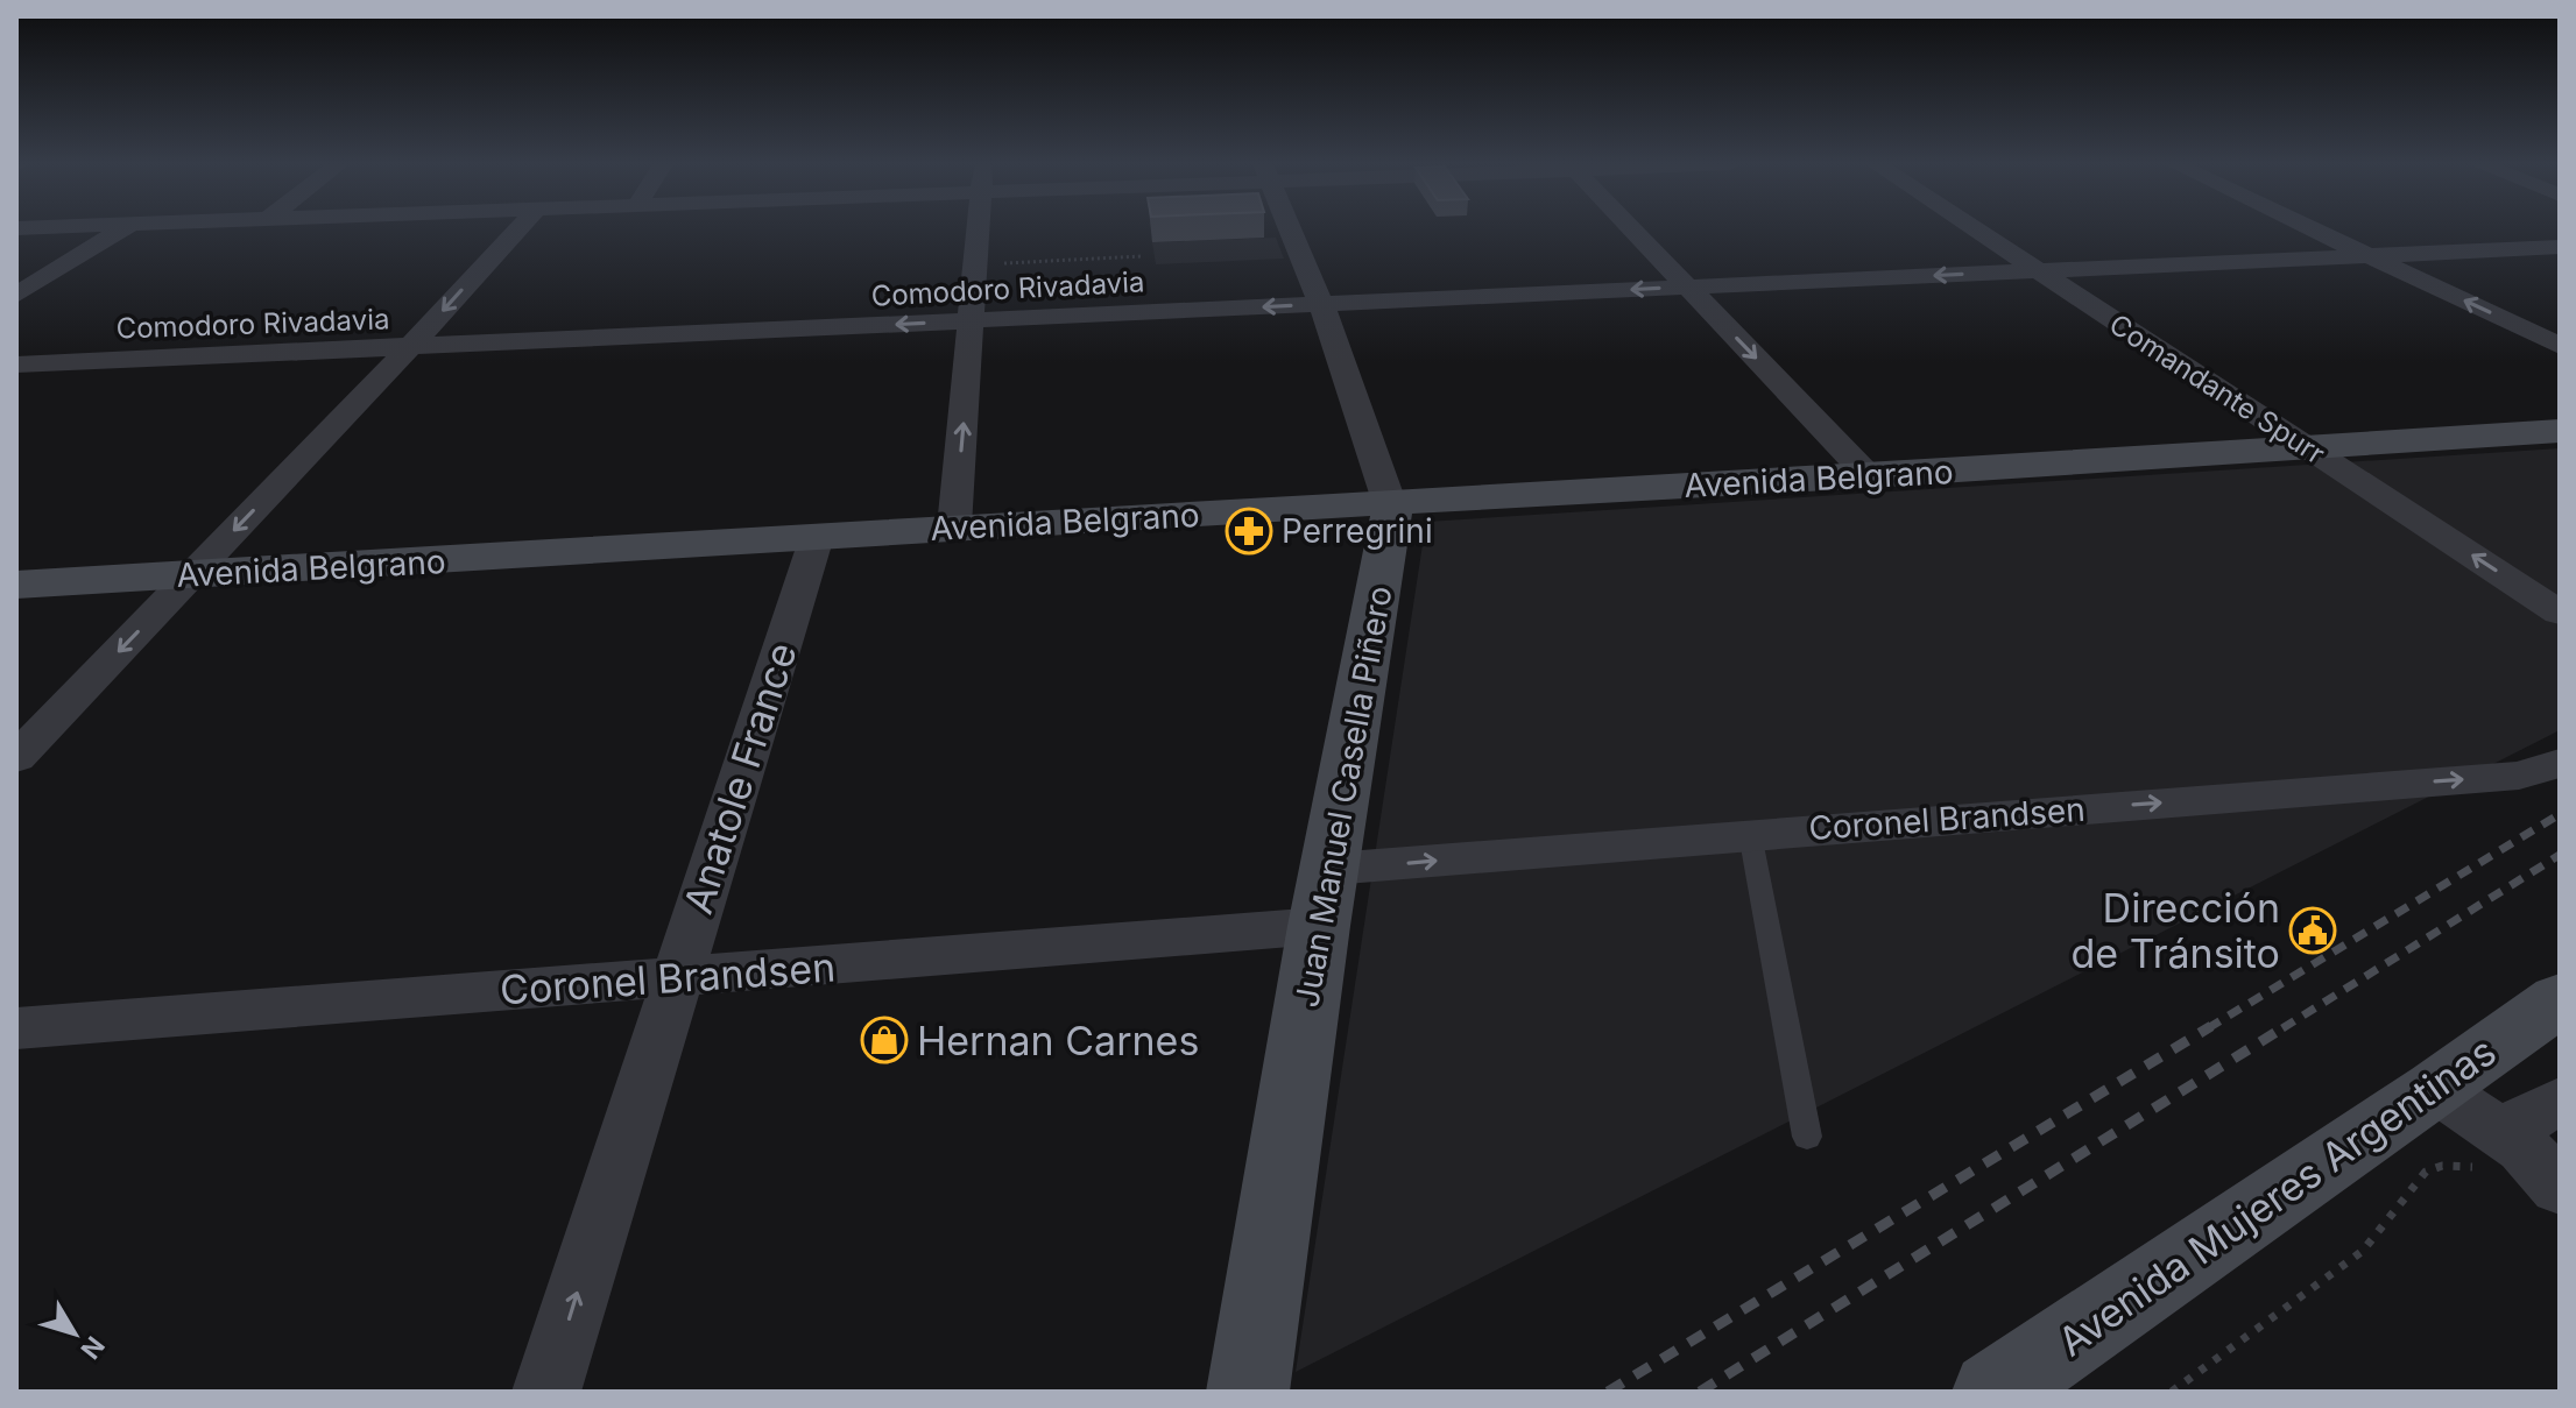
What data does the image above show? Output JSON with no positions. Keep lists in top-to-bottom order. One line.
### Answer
{"streets":{"street":["Comodoro Rivadavia","Comandante Spurr","Avenida Belgrano","Anatole France","Juan Manuel Casella Piñero","Coronel Brandsen","Avenida Mujeres Argentinas"]},"crossings":[["Comodoro Rivadavia","Comandante Spurr"],["Comodoro Rivadavia","Juan Manuel Casella Piñero"],["Comandante Spurr","Avenida Belgrano"],["Avenida Belgrano","Anatole France"],["Avenida Belgrano","Juan Manuel Casella Piñero"],["Anatole France","Coronel Brandsen"],["Juan Manuel Casella Piñero","Coronel Brandsen"]],"one_way":["Comodoro Rivadavia","Anatole France","Coronel Brandsen"],"places":{"pharmacy":["Perregrini"],"public building":["Dirección de Tránsito"],"shop":["Hernan Carnes"]},"north":"bottom right"}
